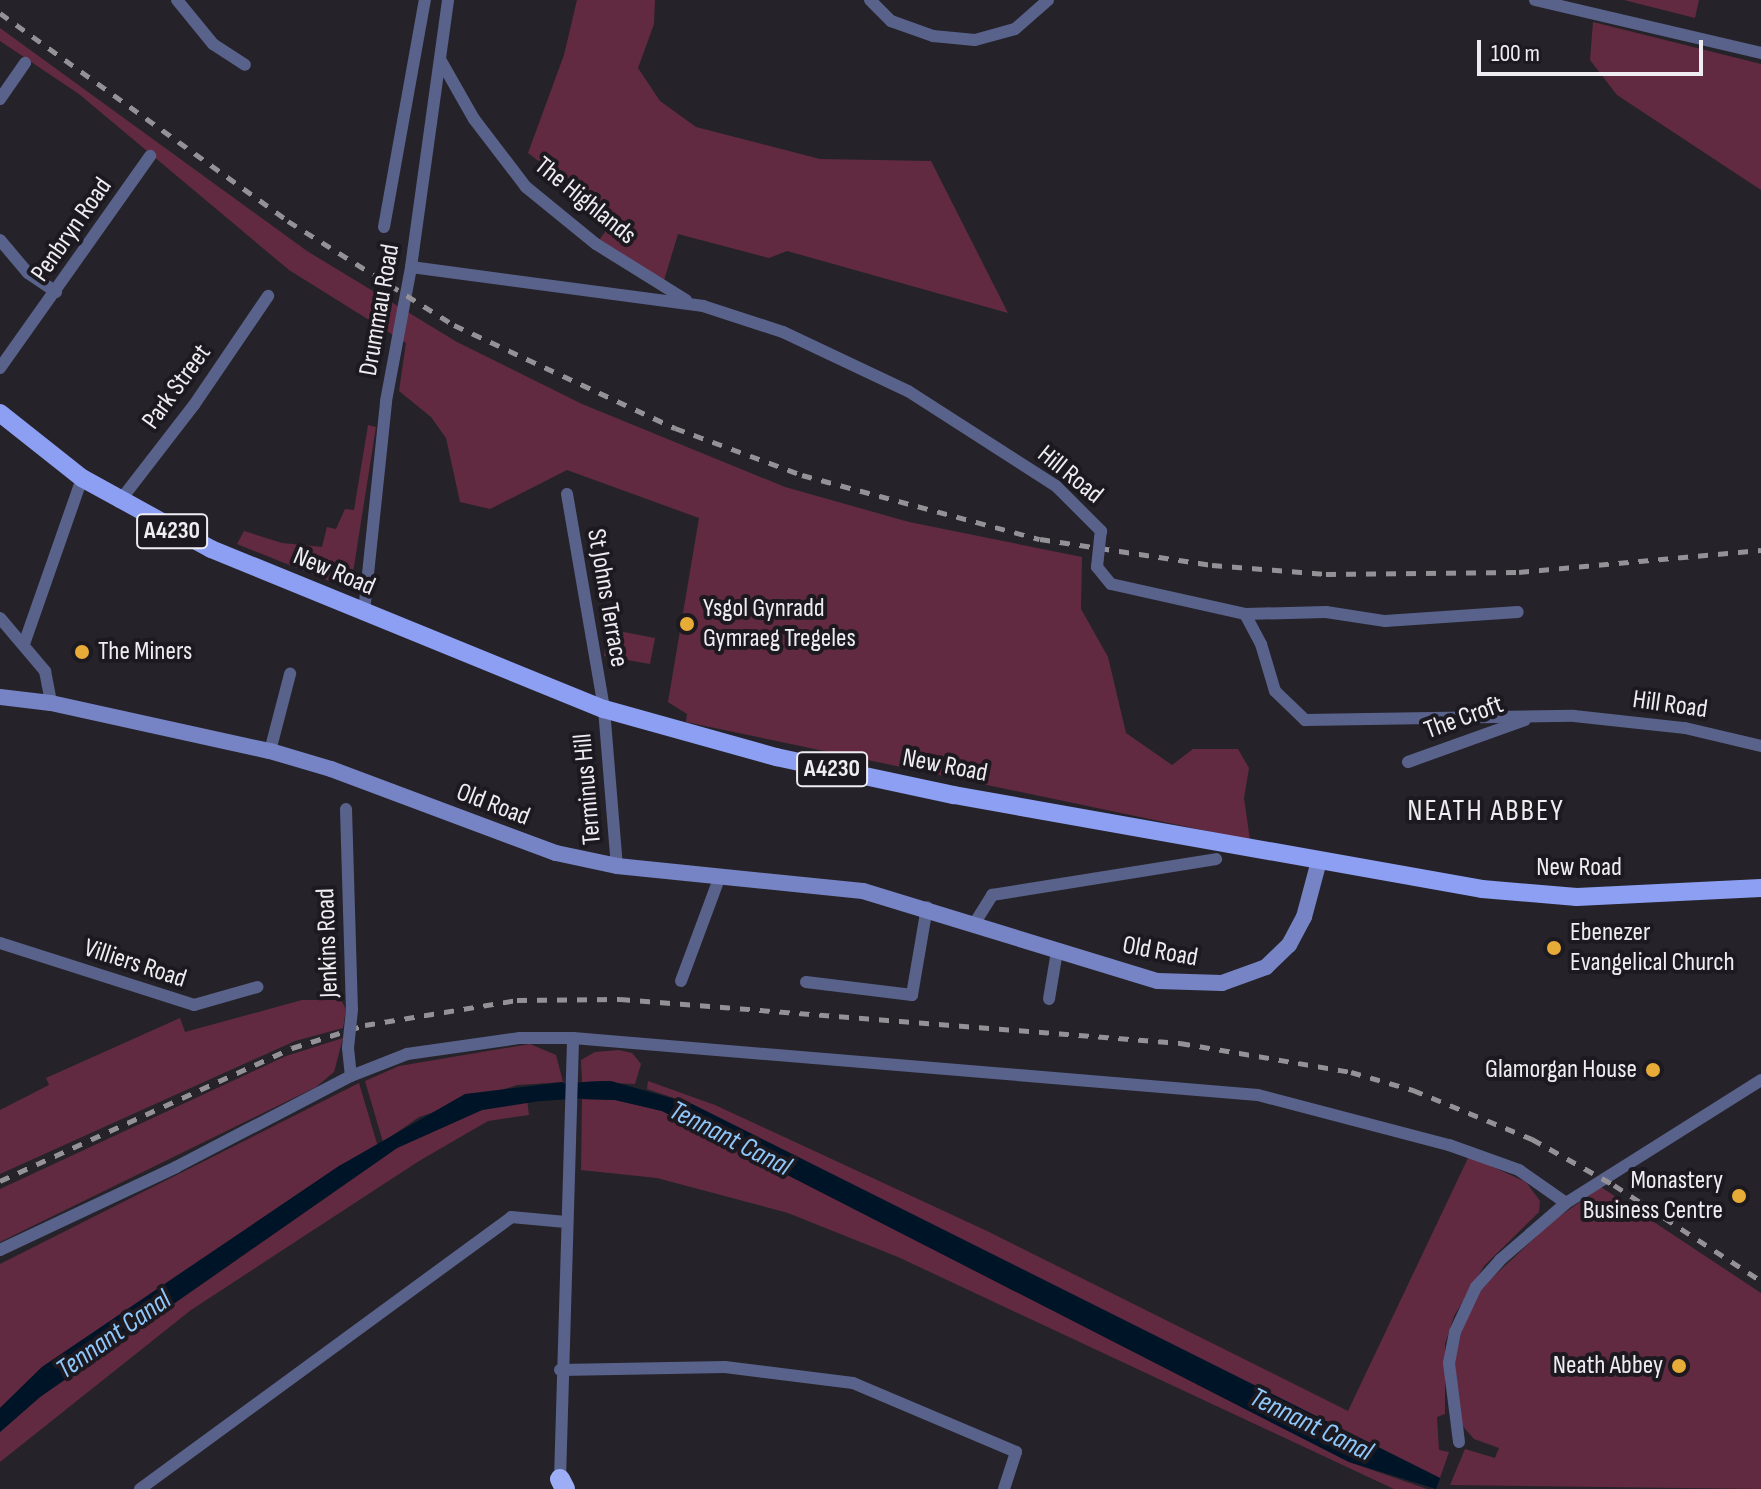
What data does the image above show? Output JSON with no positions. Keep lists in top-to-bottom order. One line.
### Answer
{"streets":{"main road":["A4230","New Road","Old Road"],"street":["The Highlands","Penbryn Road","Drummau Road","Park Street","Hill Road","St Johns Terrace","The Croft","Terminus Hill","Jenkins Road","Villiers Road"]},"crossings":[["The Highlands","Drummau Road"],["The Highlands","Hill Road"],["Drummau Road","Hill Road"],["Drummau Road","New Road"],["Park Street","New Road"],["Hill Road","The Croft"],["New Road","St Johns Terrace"],["New Road","Terminus Hill"],["New Road","Old Road"],["St Johns Terrace","Terminus Hill"],["Terminus Hill","Old Road"]],"districts":["NEATH ABBEY"],"water":["Tennant Canal"],"places":["Ysgol Gynradd Gymraeg Tregeles","The Miners","Ebenezer Evangelical Church","Glamorgan House","Monastery Business Centre","Neath Abbey"],"scale_bar":"100 m"}
